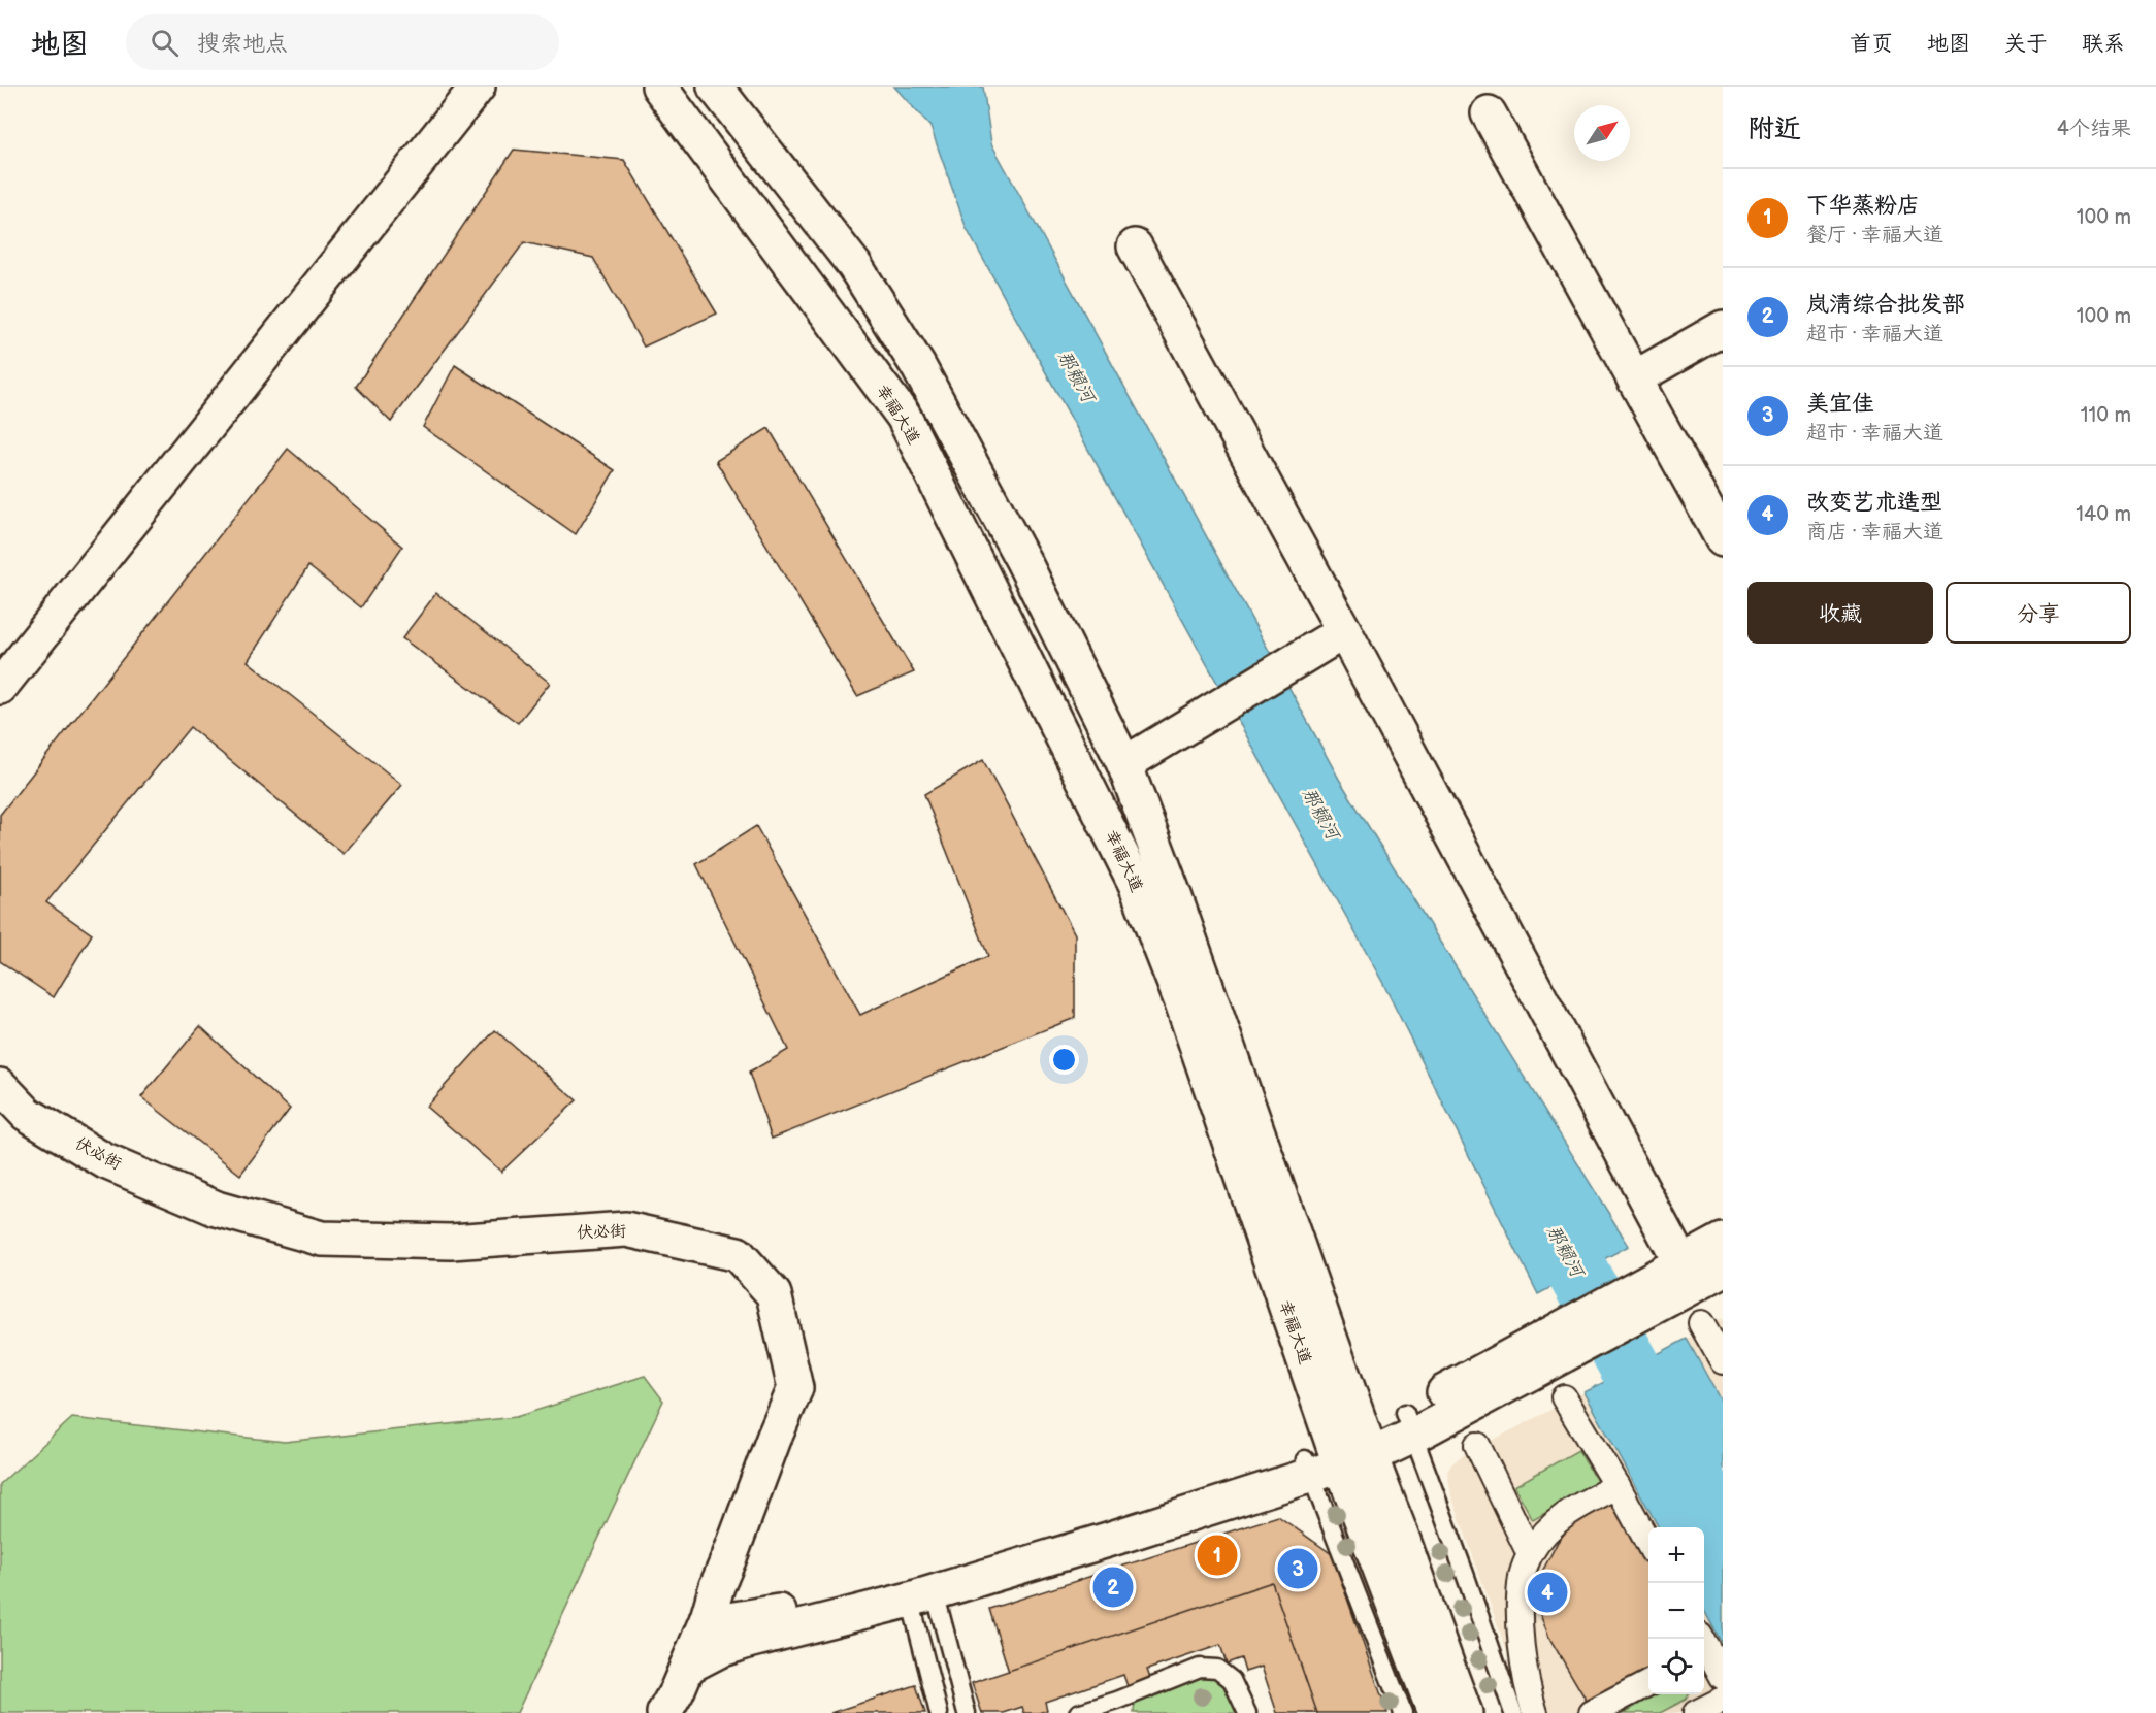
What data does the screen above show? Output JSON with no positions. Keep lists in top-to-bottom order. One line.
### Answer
{"streets":{"main road":["幸福大道","伏必街"]},"water":["那赖河"],"north":"top right","page":{"header":"地图","search":"搜索地点","nav":["首页","地图","关于","联系"],"heading":["附近","4个结果"],"list":[{"mark":"1","name":"下华蒸粉店","note":"餐厅 · 幸福大道","value":"100 m"},{"mark":"2","name":"岚清综合批发部","note":"超市 · 幸福大道","value":"100 m"},{"mark":"3","name":"美宜佳","note":"超市 · 幸福大道","value":"110 m"},{"mark":"4","name":"改变艺术造型","note":"商店 · 幸福大道","value":"140 m"}],"buttons":["收藏","分享"],"map_buttons":["+","−"],"pins":["1","3","2","4"]}}
